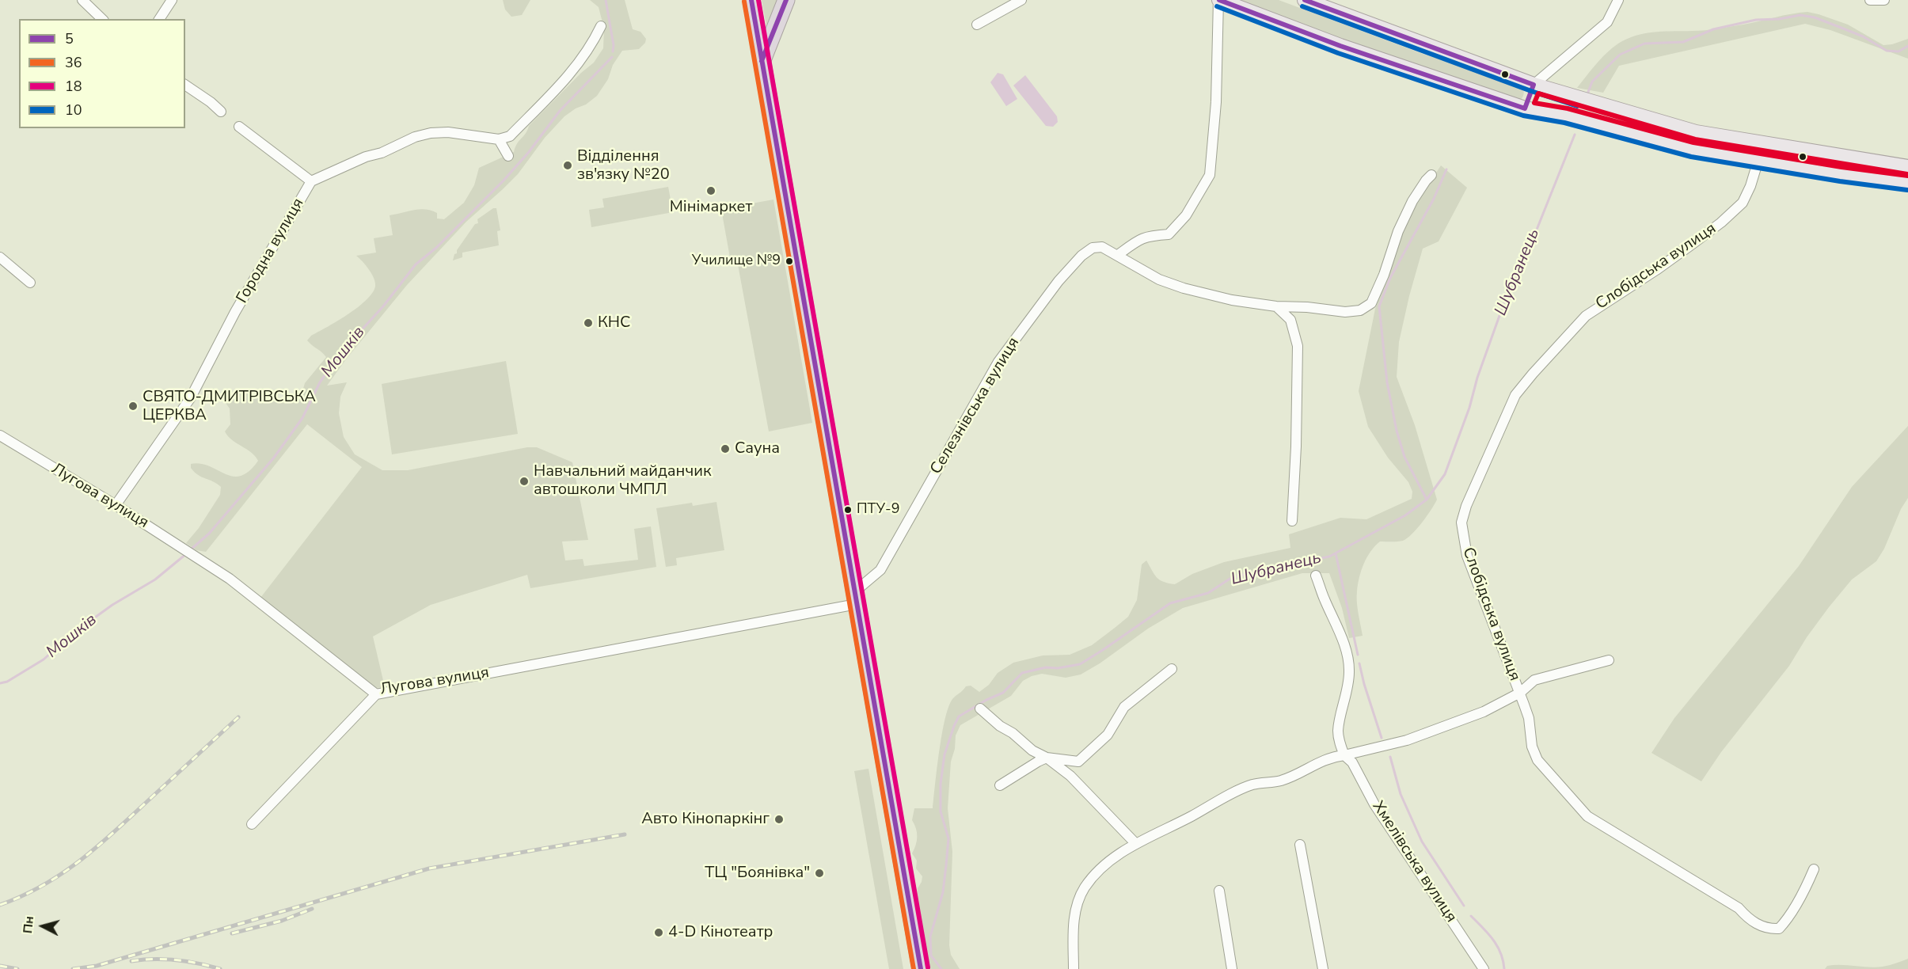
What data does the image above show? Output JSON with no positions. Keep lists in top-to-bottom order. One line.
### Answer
{"streets":{"street":["Городна вулиця","Слобідська вулиця","Селезнівська вулиця","Лугова вулиця","Хмелівська вулиця"]},"crossings":[["Городна вулиця","Лугова вулиця"],["Селезнівська вулиця","Лугова вулиця"]],"water":["Шубранець","Мошків"],"places":["Відділення зв'язку №20","Мінімаркет","Училище №9","КНС","СВЯТО-ДМИТРІВСЬКА ЦЕРКВА","Сауна","Навчальний майданчик автошколи ЧМПЛ","ПТУ-9","Авто Кінопаркінг","ТЦ \"Боянівка\"","4-D Кінотеатр"],"lines":["transit line 5","transit line 18","transit line 36","transit line 10"],"legend":["5","36","18","10"],"north":"left"}
